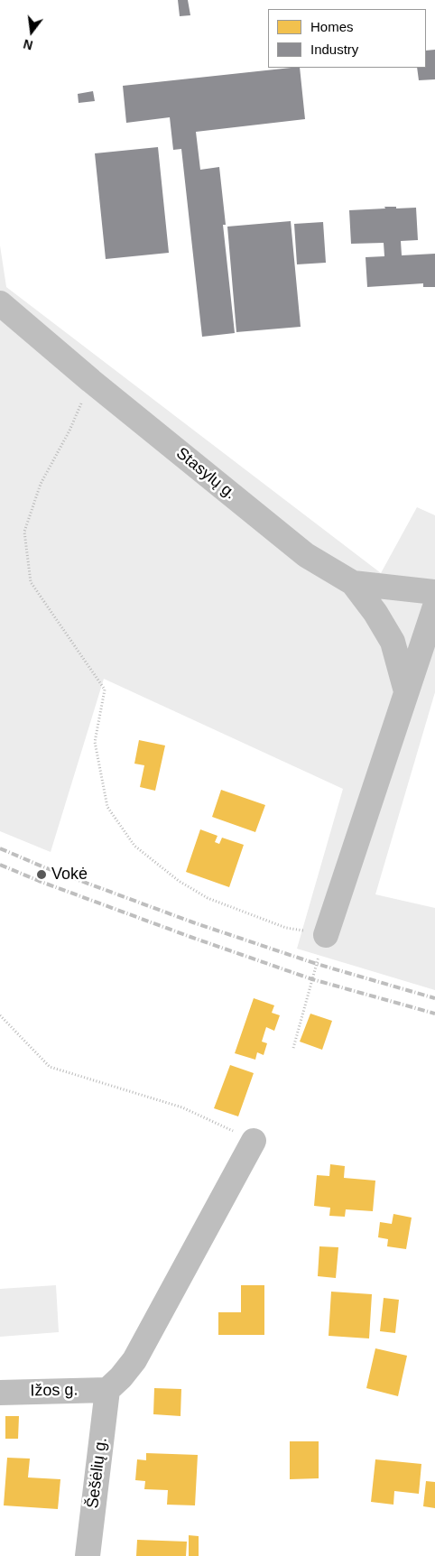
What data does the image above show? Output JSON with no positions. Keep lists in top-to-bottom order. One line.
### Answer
{"streets":{"street":["Stasylų g.","Ižos g.","Šešėlių g."]},"crossings":[["Ižos g.","Šešėlių g."]],"places":["Vokė"],"legend":["Homes","Industry"],"north":"bottom"}
